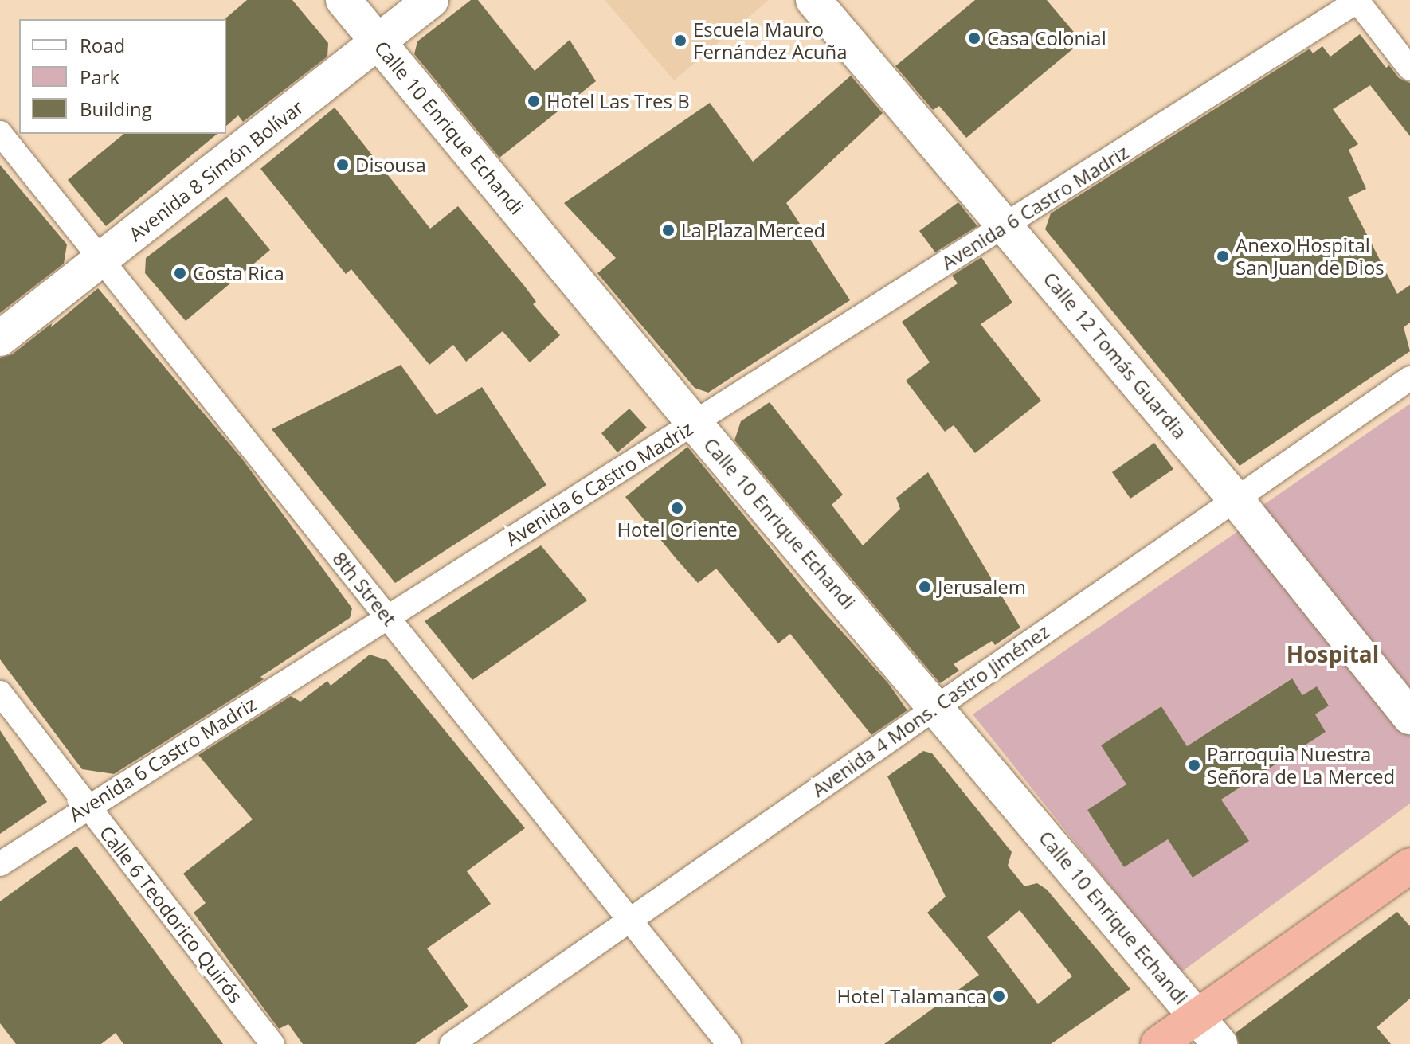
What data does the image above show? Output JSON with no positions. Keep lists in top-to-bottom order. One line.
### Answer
{"streets":{"street":["Calle 10 Enrique Echandi","Avenida 8 Simón Bolívar","Avenida 6 Castro Madriz","Calle 12 Tomás Guardia","8th Street","Avenida 4 Mons. Castro Jiménez","Calle 6 Teodorico Quirós"]},"crossings":[["Calle 10 Enrique Echandi","Avenida 8 Simón Bolívar"],["Calle 10 Enrique Echandi","Avenida 6 Castro Madriz"],["Calle 10 Enrique Echandi","Avenida 4 Mons. Castro Jiménez"],["Avenida 8 Simón Bolívar","8th Street"],["Avenida 6 Castro Madriz","Calle 12 Tomás Guardia"],["Avenida 6 Castro Madriz","8th Street"],["Avenida 6 Castro Madriz","Calle 6 Teodorico Quirós"],["Calle 12 Tomás Guardia","Avenida 4 Mons. Castro Jiménez"],["8th Street","Avenida 4 Mons. Castro Jiménez"]],"districts":["Hospital"],"places":["Casa Colonial","Escuela Mauro Fernández Acuña","Hotel Las Tres B","Disousa","La Plaza Merced","Anexo Hospital San Juan de Dios","Costa Rica","Hotel Oriente","Jerusalem","Parroquia Nuestra Señora de La Merced","Hotel Talamanca"],"legend":["Road","Park","Building"]}
